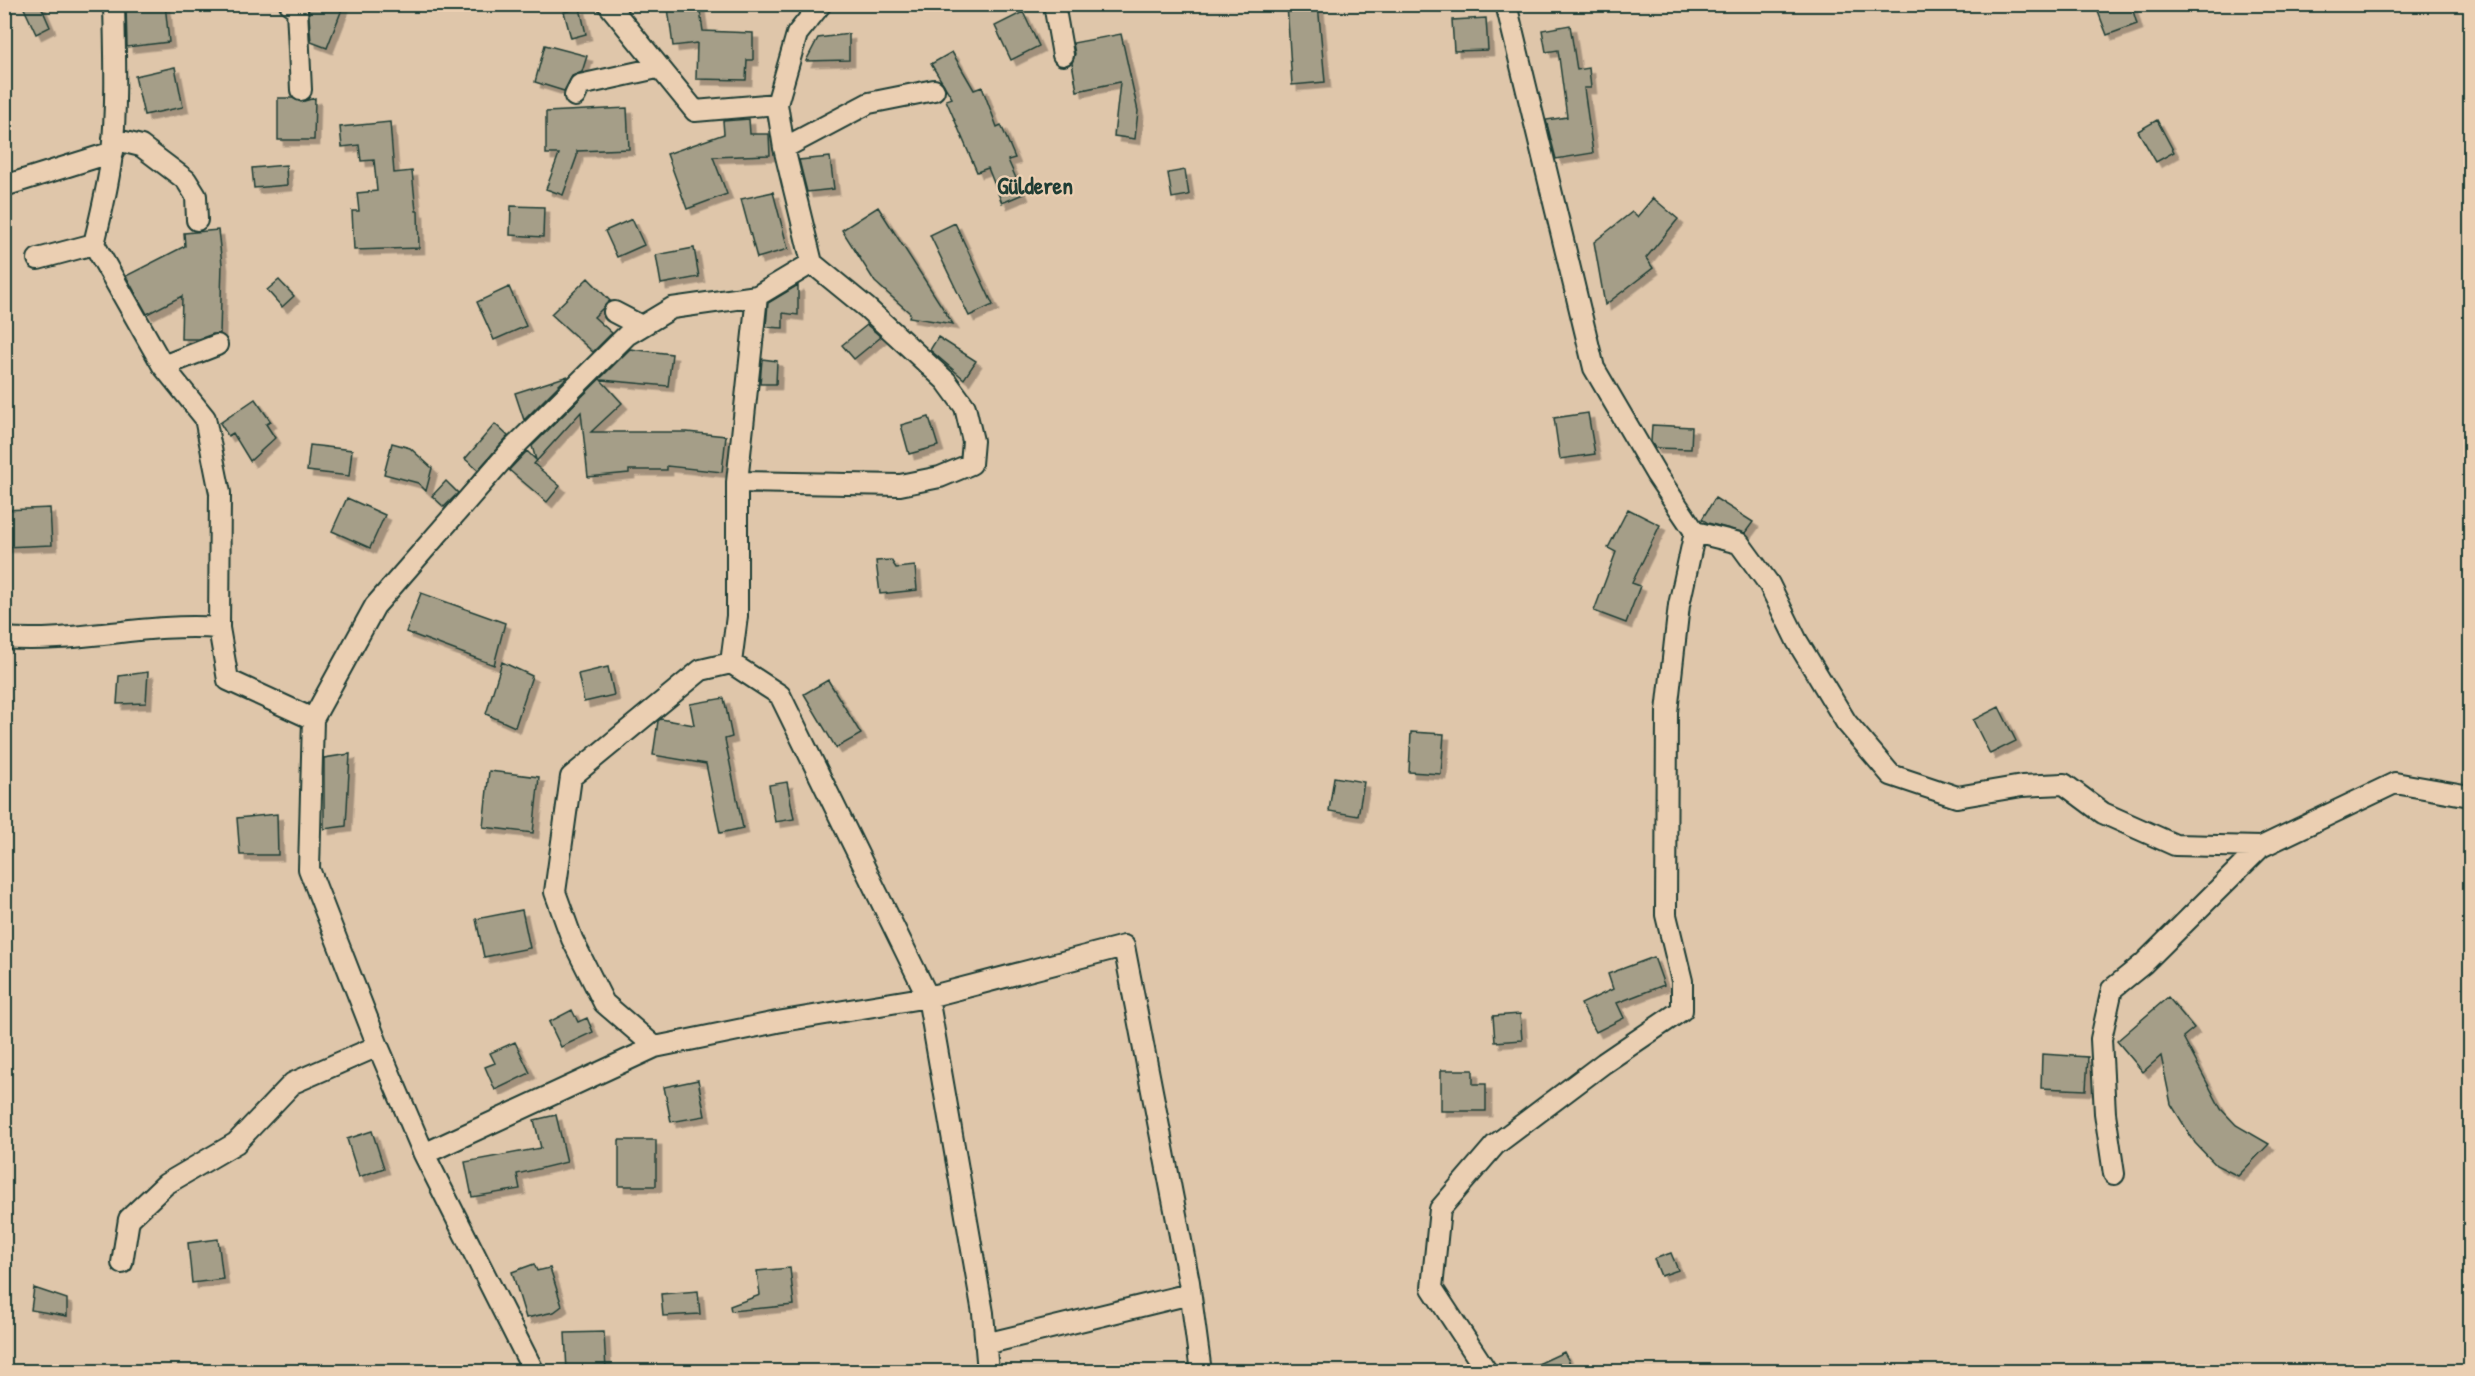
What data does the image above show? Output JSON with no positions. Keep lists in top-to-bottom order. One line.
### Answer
{"districts":["Gülderen"]}
